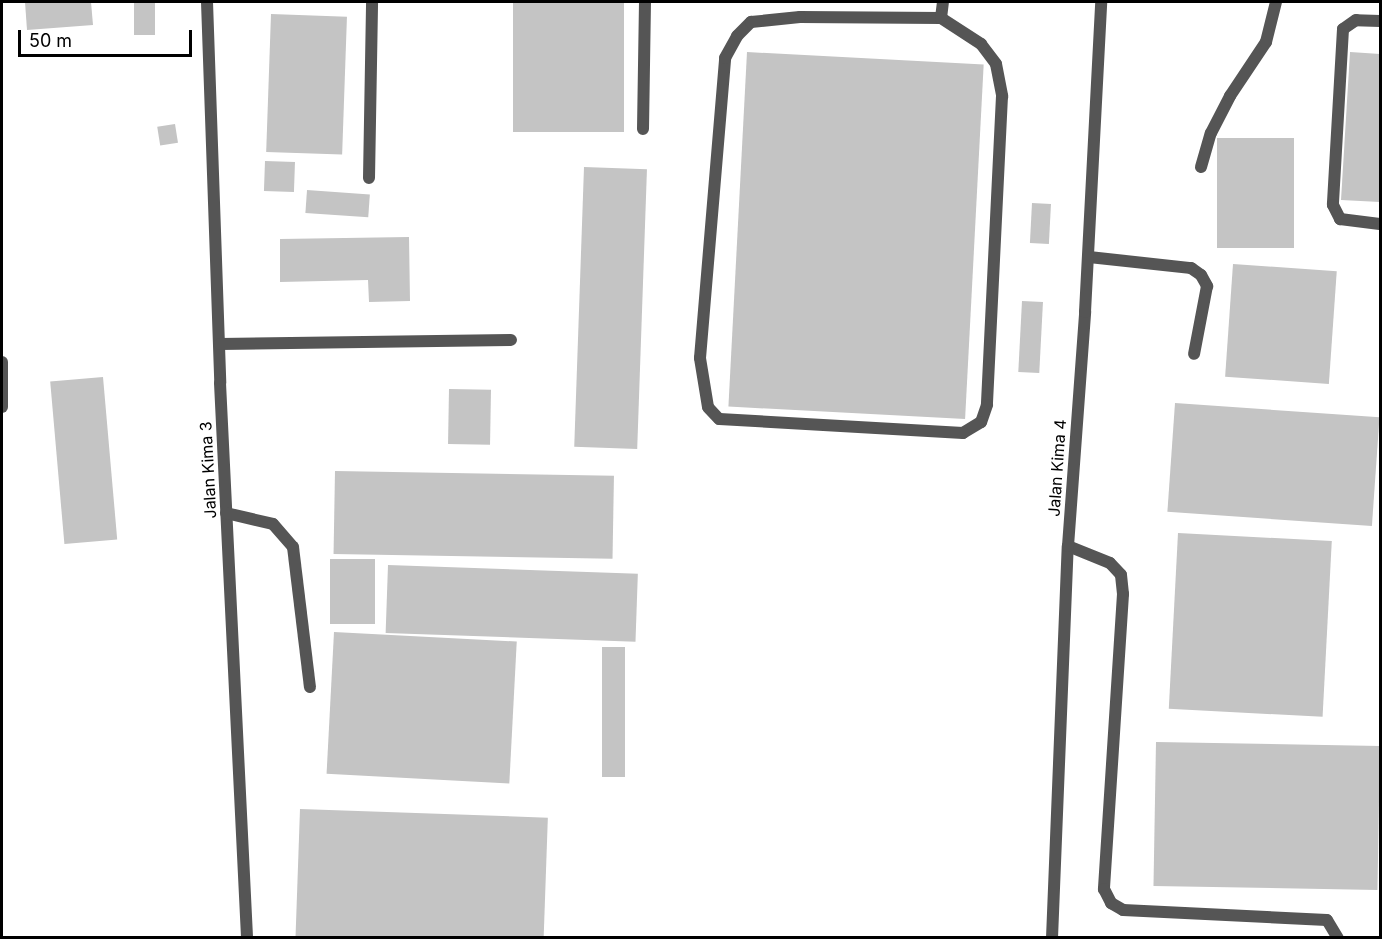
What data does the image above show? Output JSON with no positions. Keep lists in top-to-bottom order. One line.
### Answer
{"streets":{"street":["Jalan Kima 4","Jalan Kima 3"]},"scale_bar":"50 m"}
